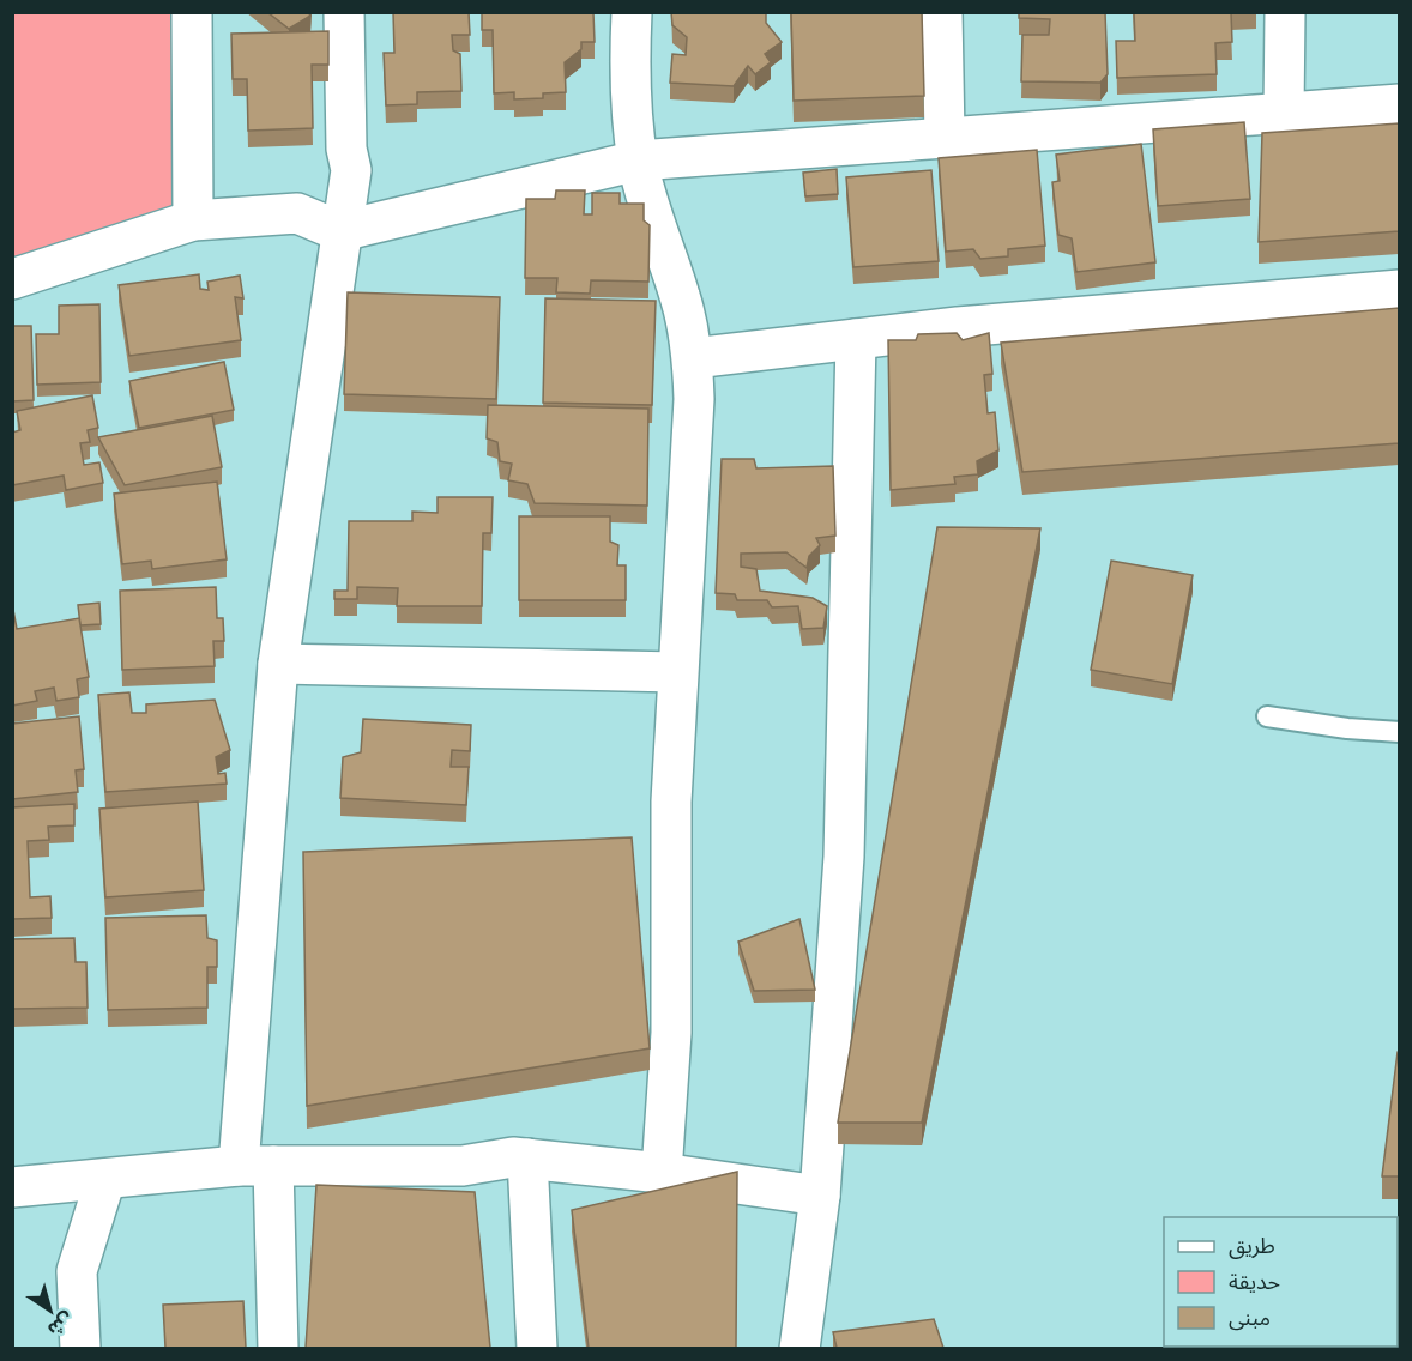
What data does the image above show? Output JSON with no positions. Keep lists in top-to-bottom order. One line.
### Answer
{"legend":["طريق","حديقة","مبنى"],"north":"bottom right"}
